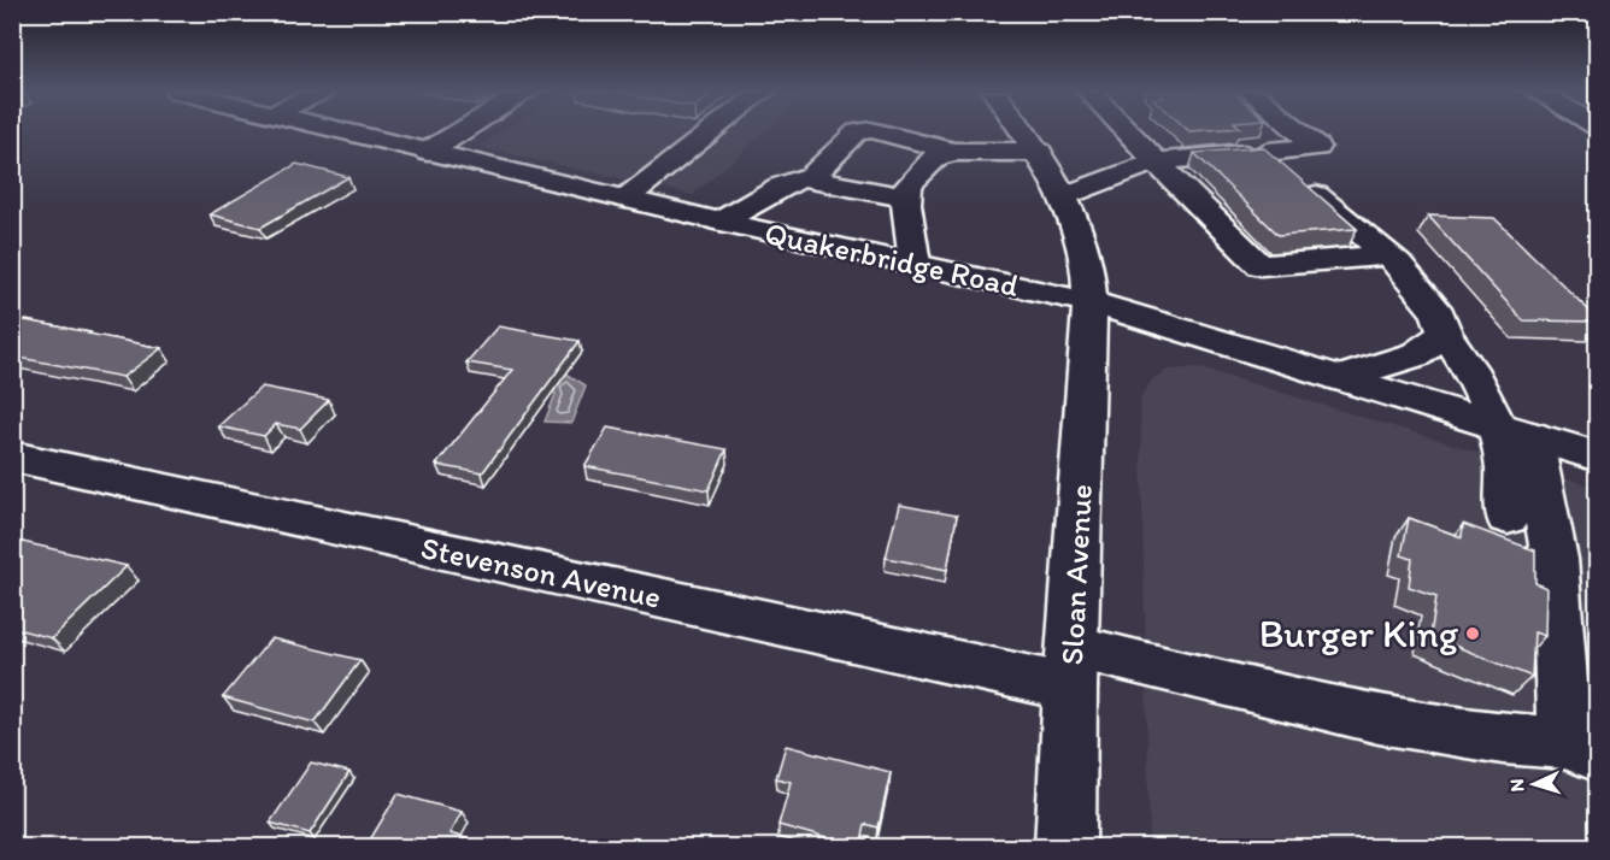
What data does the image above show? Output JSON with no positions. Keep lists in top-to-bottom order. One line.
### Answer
{"streets":{"main road":["Quakerbridge Road","Stevenson Avenue","Sloan Avenue"]},"crossings":[["Quakerbridge Road","Sloan Avenue"],["Stevenson Avenue","Sloan Avenue"]],"places":["Burger King"],"north":"left"}
